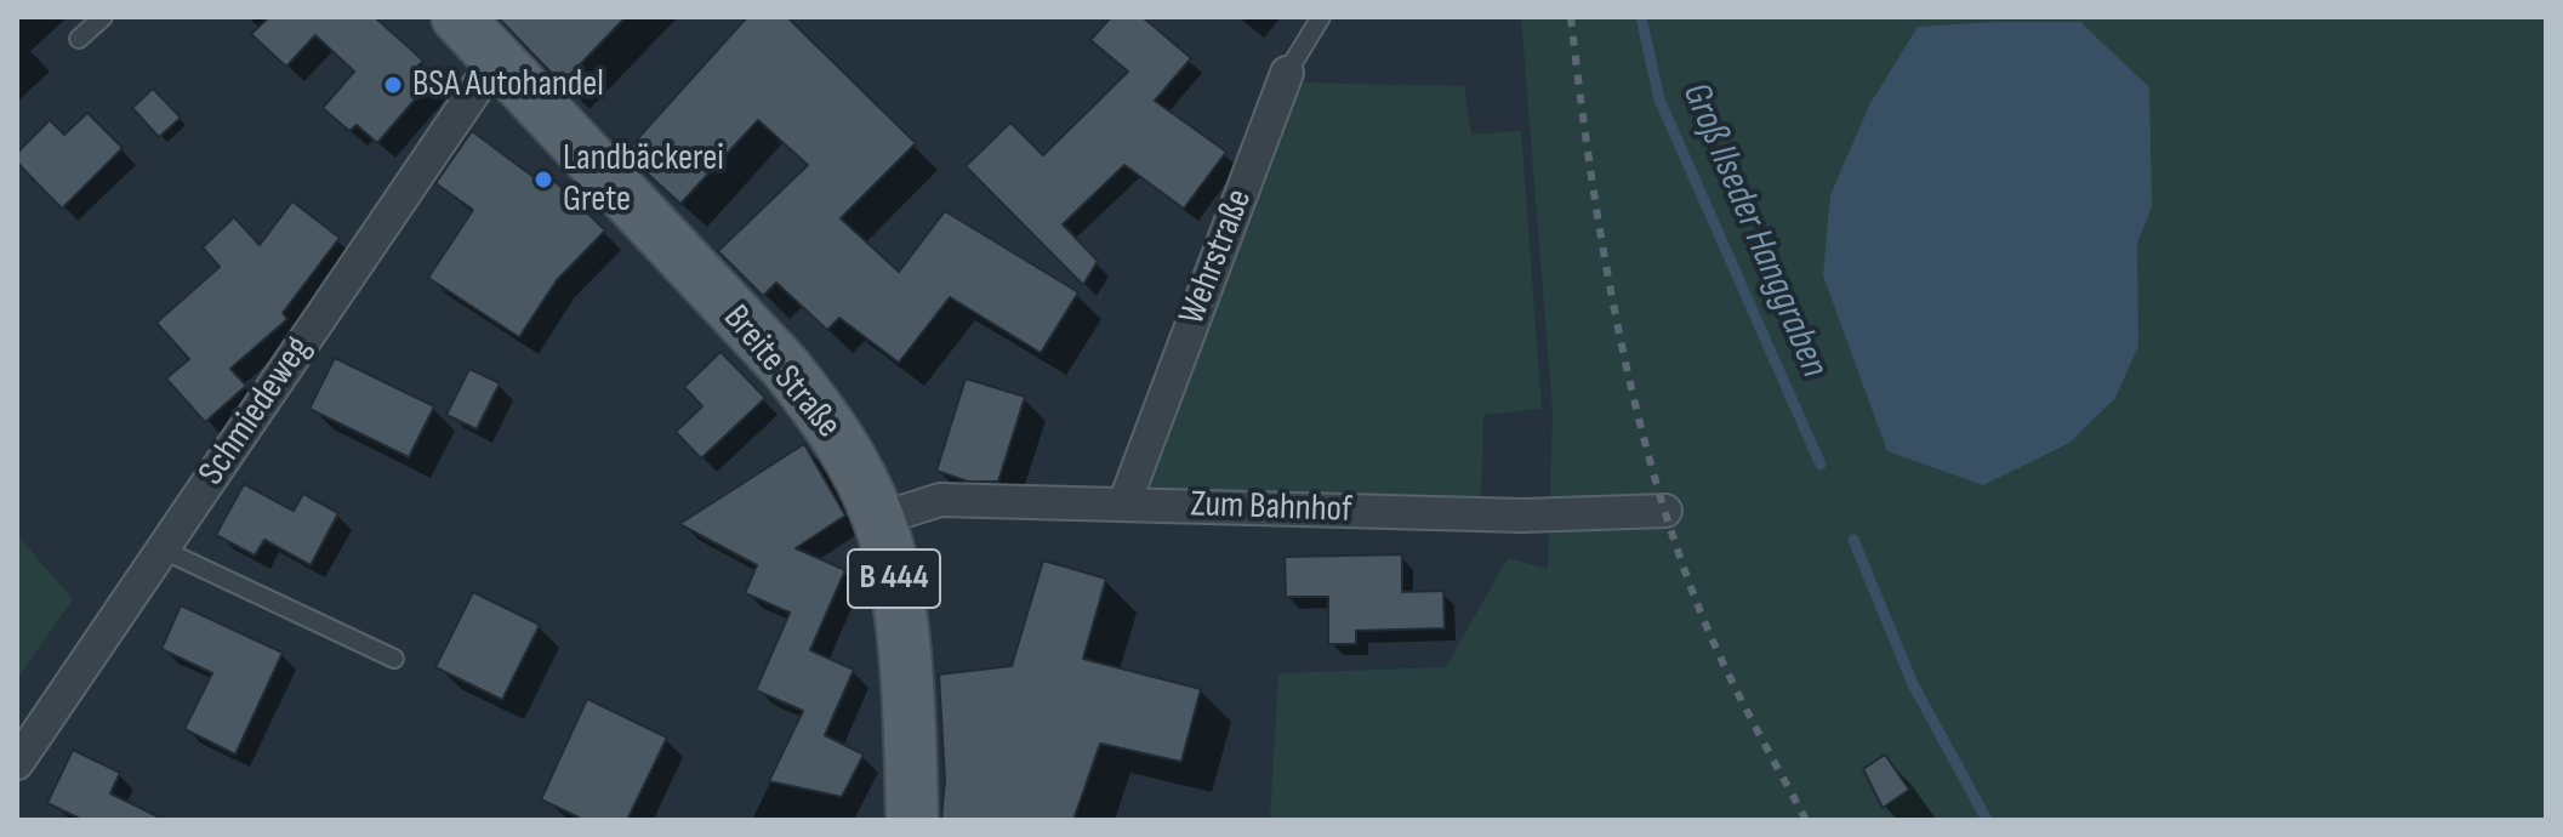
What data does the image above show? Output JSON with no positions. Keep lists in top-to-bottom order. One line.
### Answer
{"streets":{"main road":["Breite Straße","B 444"],"street":["Wehrstraße","Schmiedeweg","Zum Bahnhof"]},"crossings":[["Wehrstraße","Zum Bahnhof"],["Breite Straße","Schmiedeweg"],["Breite Straße","Zum Bahnhof"]],"water":["Groß Ilseder Hanggraben"],"places":["BSA Autohandel","Landbäckerei Grete"]}
